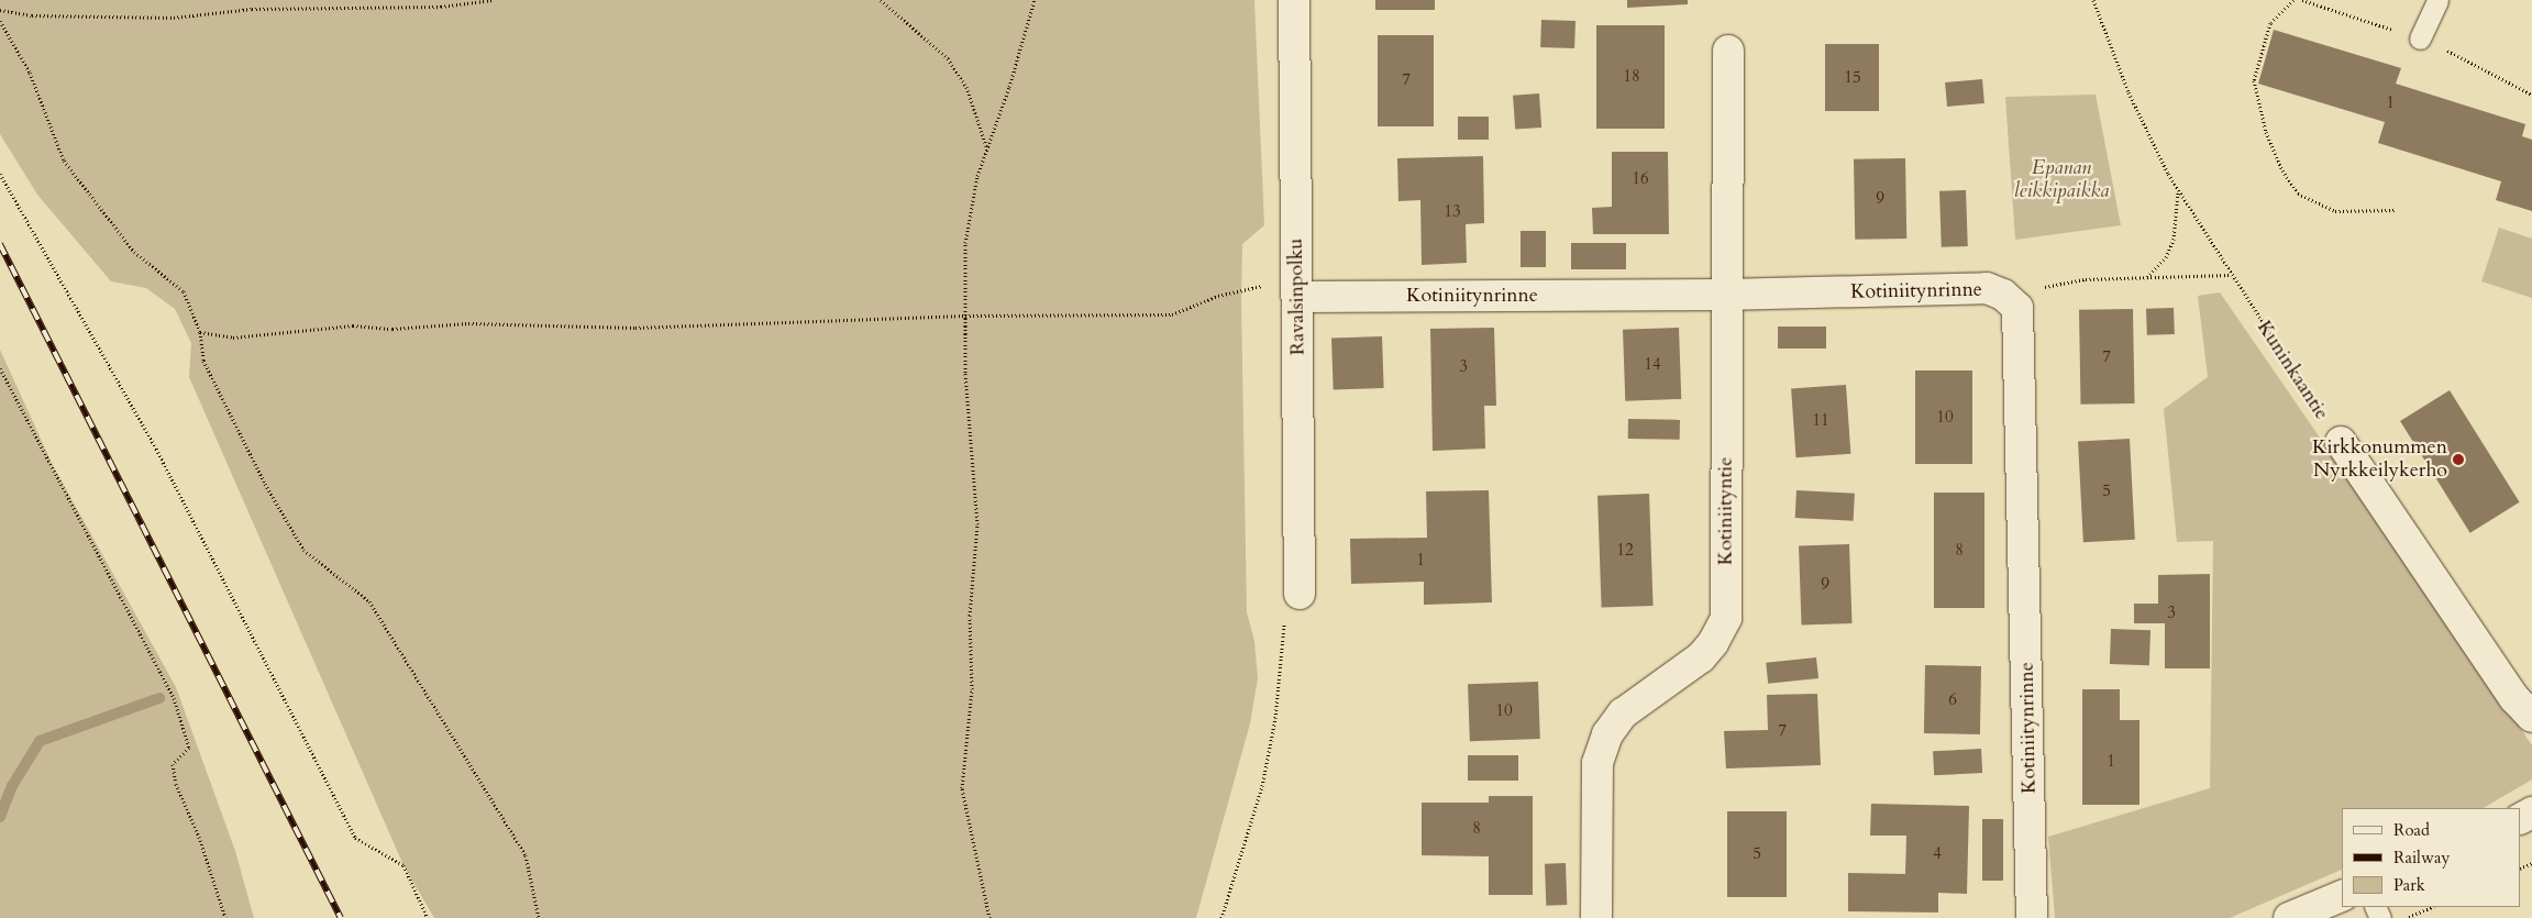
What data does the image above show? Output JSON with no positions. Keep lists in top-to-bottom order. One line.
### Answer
{"streets":{"street":["Kotiniitynrinne","Ravalsinpolku","Kotiniityntie"],"path":["Kuninkaantie"]},"crossings":[["Kotiniitynrinne","Ravalsinpolku"],["Kotiniitynrinne","Kotiniityntie"]],"parks":["Epanan leikkipaikka"],"places":["Kirkkonummen Nyrkkeilykerho"],"house_numbers":["18","15","7","1","16","9","13","7","14","3","10","11","5","12","8","1","9","3","6","10","7","1","8","5","4"],"legend":["Road","Railway","Park"]}
